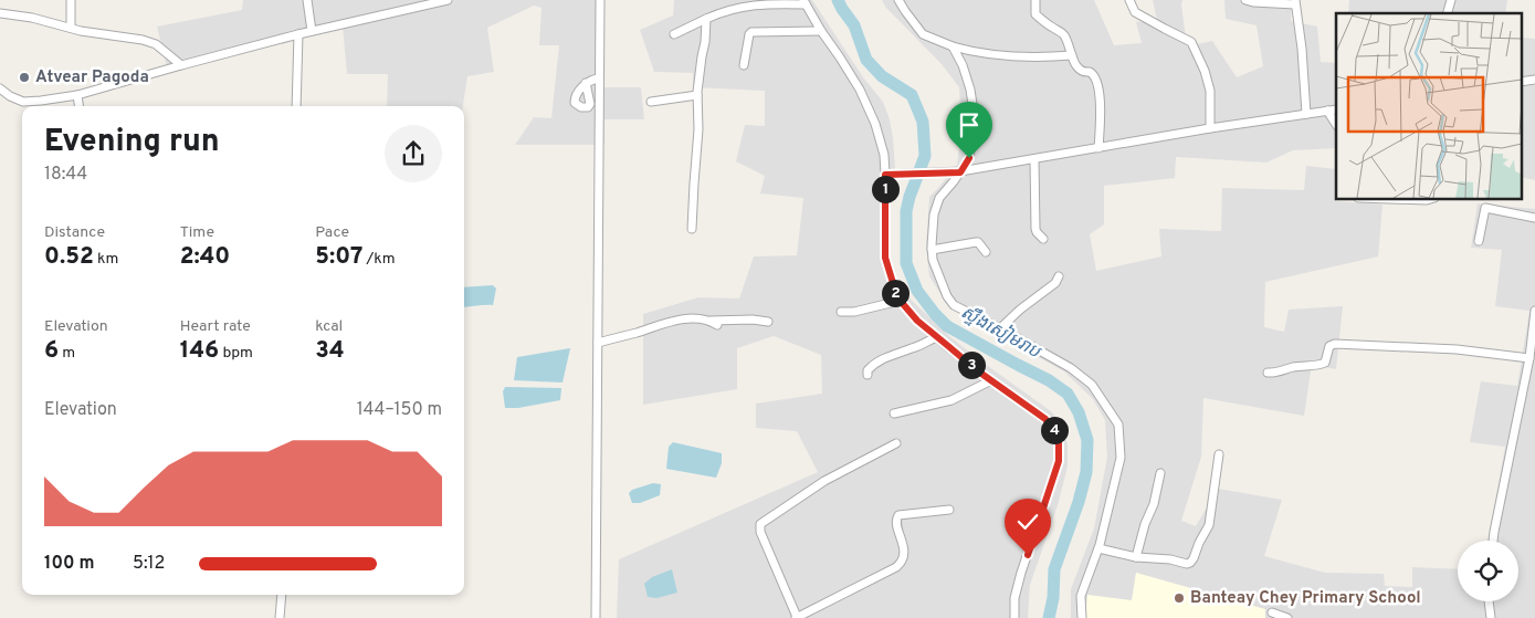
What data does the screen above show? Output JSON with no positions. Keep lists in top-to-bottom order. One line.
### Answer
{"water":["ស្ទឹងសៀមរាប"],"places":["Atvear Pagoda","Banteay Chey Primary School"],"page":{"heading":["Evening run","18:44"],"pins":["1","2","3","4"],"stats":[["Distance","0.52 km"],["Time","2:40"],["Pace","5:07 /km"],["Elevation","6 m"],["Heart rate","146 bpm"],["kcal","34"]],"chart":["Elevation","144–150 m"],"list":[{"name":"100 m","note":"5:12"}]}}
